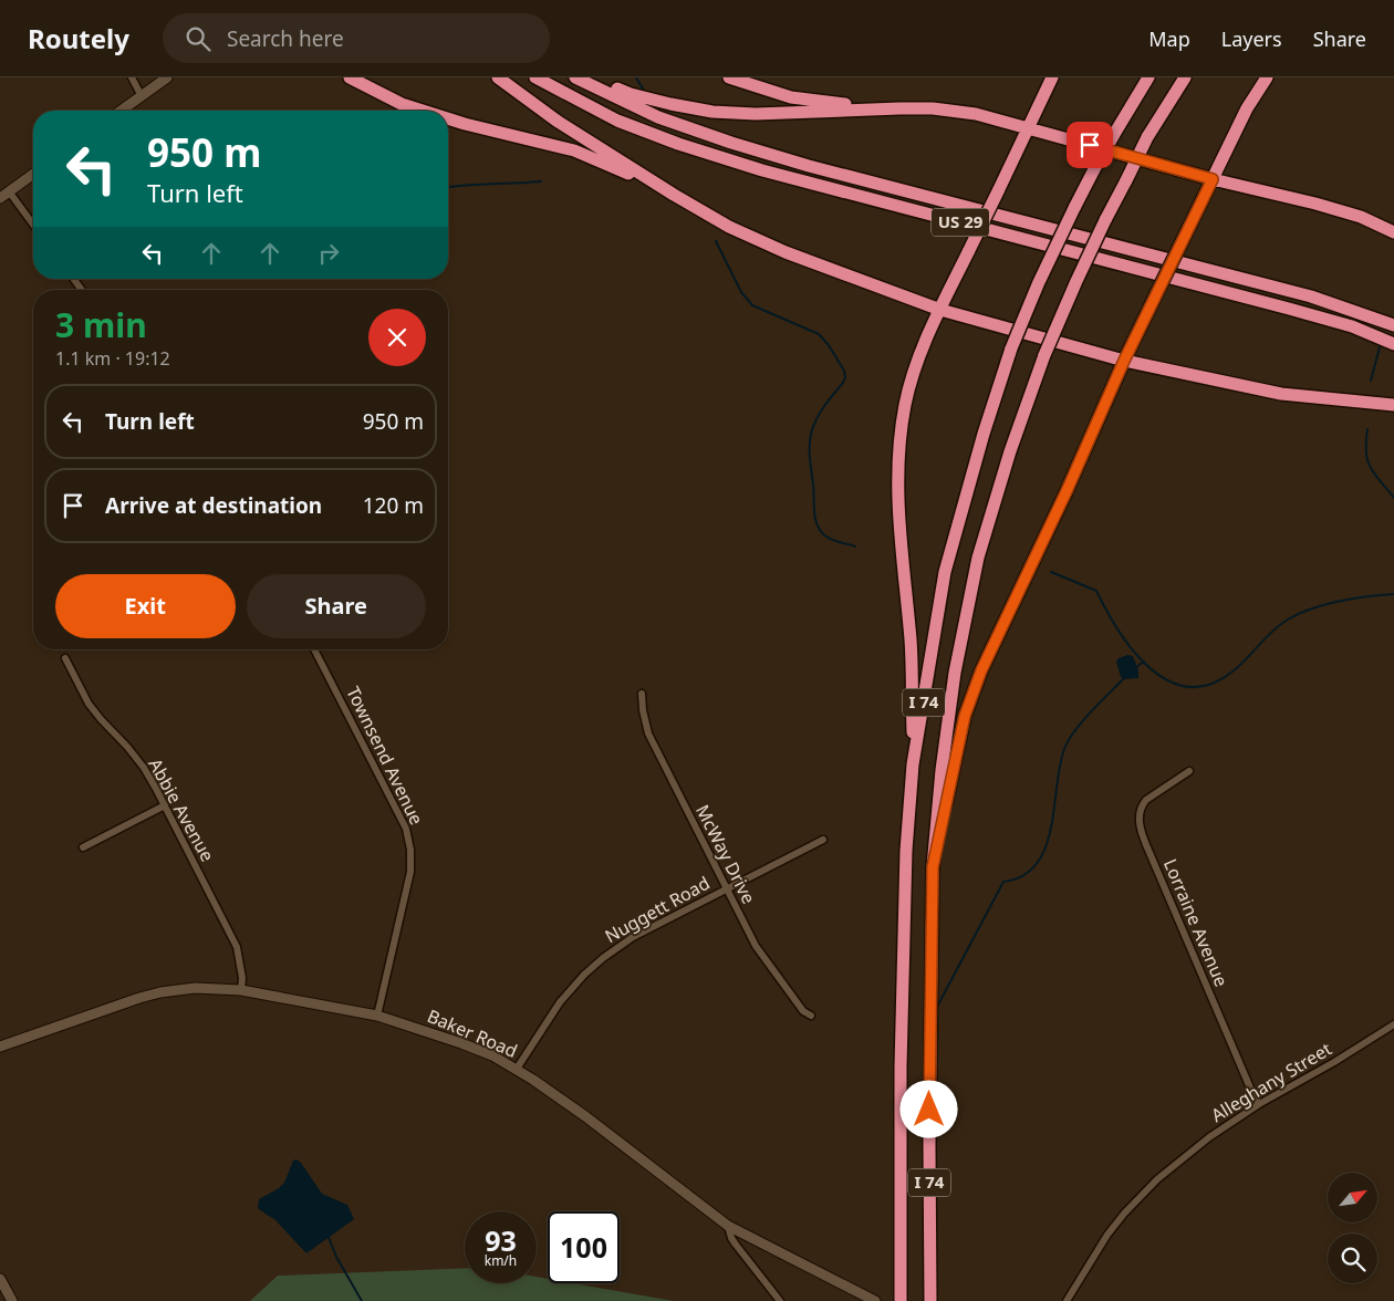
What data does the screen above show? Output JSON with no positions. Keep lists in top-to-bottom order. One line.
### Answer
{"streets":{"highway":["US 29","I 74"],"street":["Townsend Avenue","Abbie Avenue","McWay Drive","Nuggett Road","Lorraine Avenue","Baker Road","Alleghany Street"]},"crossings":[["Townsend Avenue","Baker Road"],["Abbie Avenue","Baker Road"],["McWay Drive","Nuggett Road"],["Nuggett Road","Baker Road"],["Lorraine Avenue","Alleghany Street"]],"north":"top right","page":{"header":"Routely","search":"Search here","nav":["Map","Layers","Share"],"turn":["950 m","Turn left"],"heading":["3 min","1.1 km · 19:12"],"list":[{"name":"Turn left","value":"950 m"},{"name":"Arrive at destination","value":"120 m"}],"buttons":["Exit","Share"],"speed":"93 km/h","limit":"100"}}
